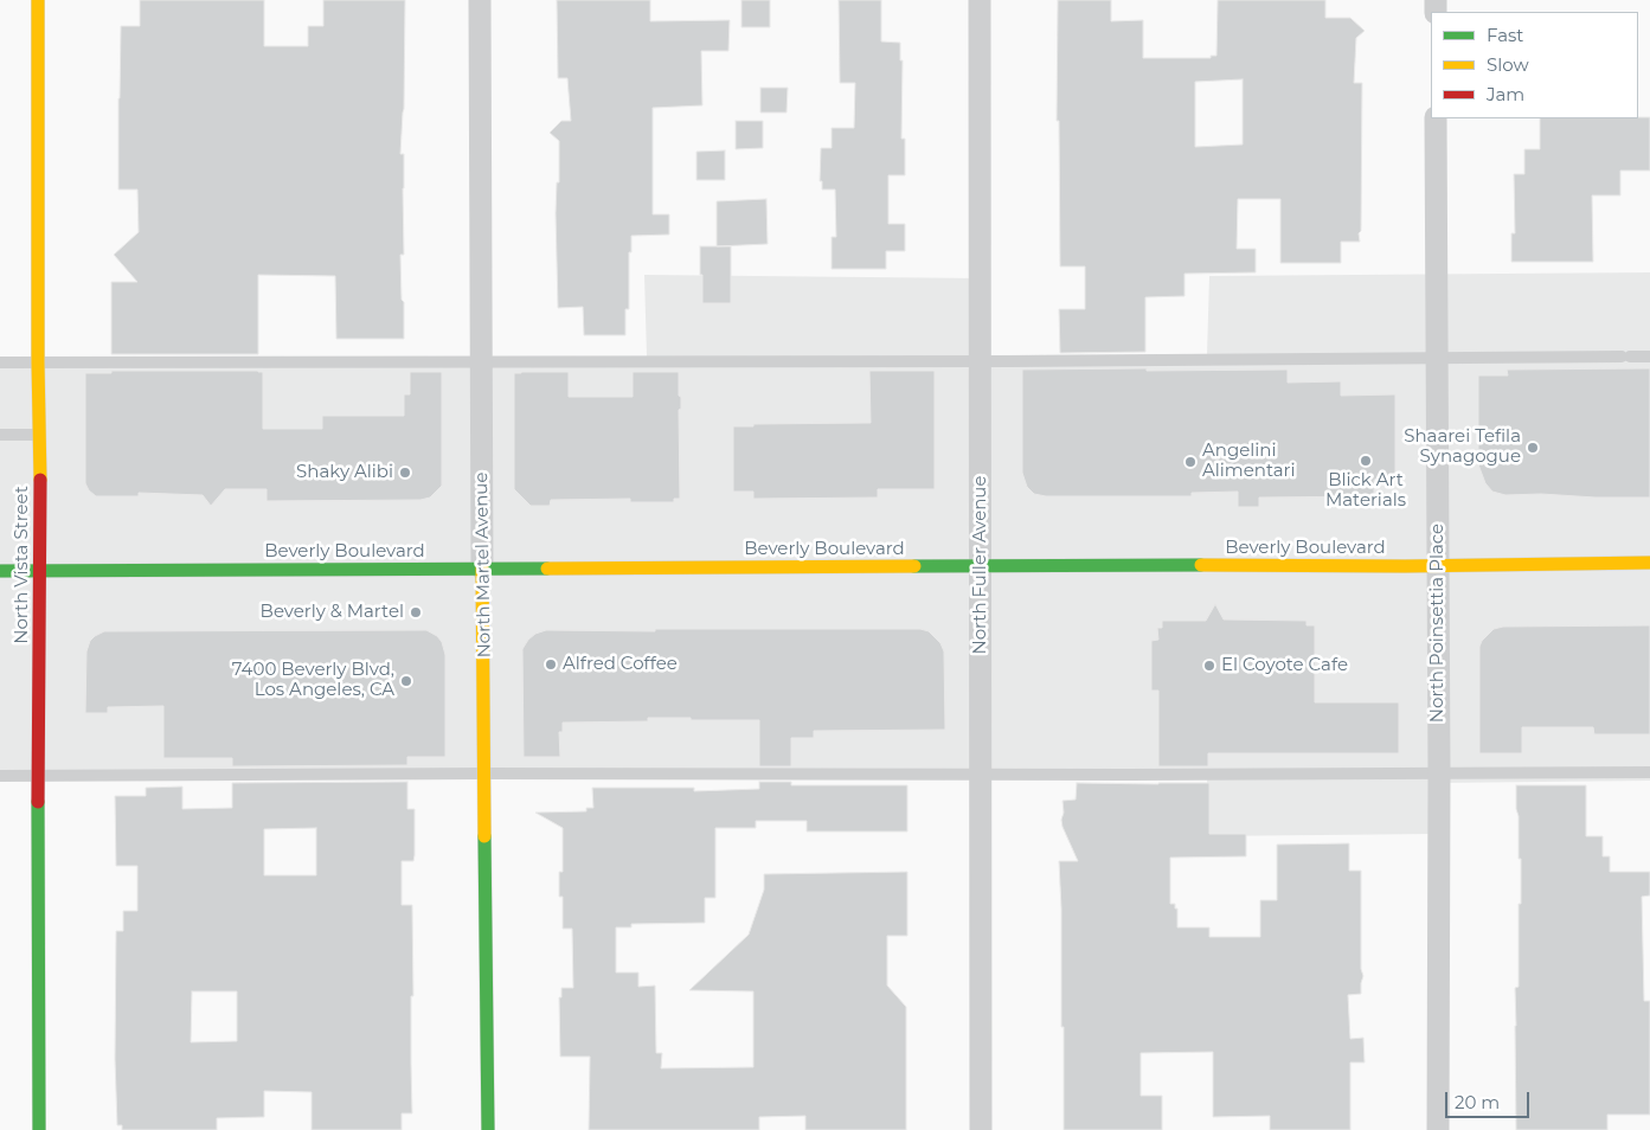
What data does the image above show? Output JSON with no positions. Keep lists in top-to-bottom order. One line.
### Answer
{"streets":{"street":["Beverly Boulevard","North Vista Street","North Martel Avenue","North Fuller Avenue","North Poinsettia Place"]},"crossings":[["Beverly Boulevard","North Vista Street"],["Beverly Boulevard","North Martel Avenue"],["Beverly Boulevard","North Fuller Avenue"],["Beverly Boulevard","North Poinsettia Place"]],"places":["Shaarei Tefila Synagogue","Blick Art Materials","Angelini Alimentari","Shaky Alibi","Beverly & Martel","Alfred Coffee","El Coyote Cafe","7400 Beverly Blvd, Los Angeles, CA"],"legend":["Fast","Slow","Jam"],"scale_bar":"20 m"}
